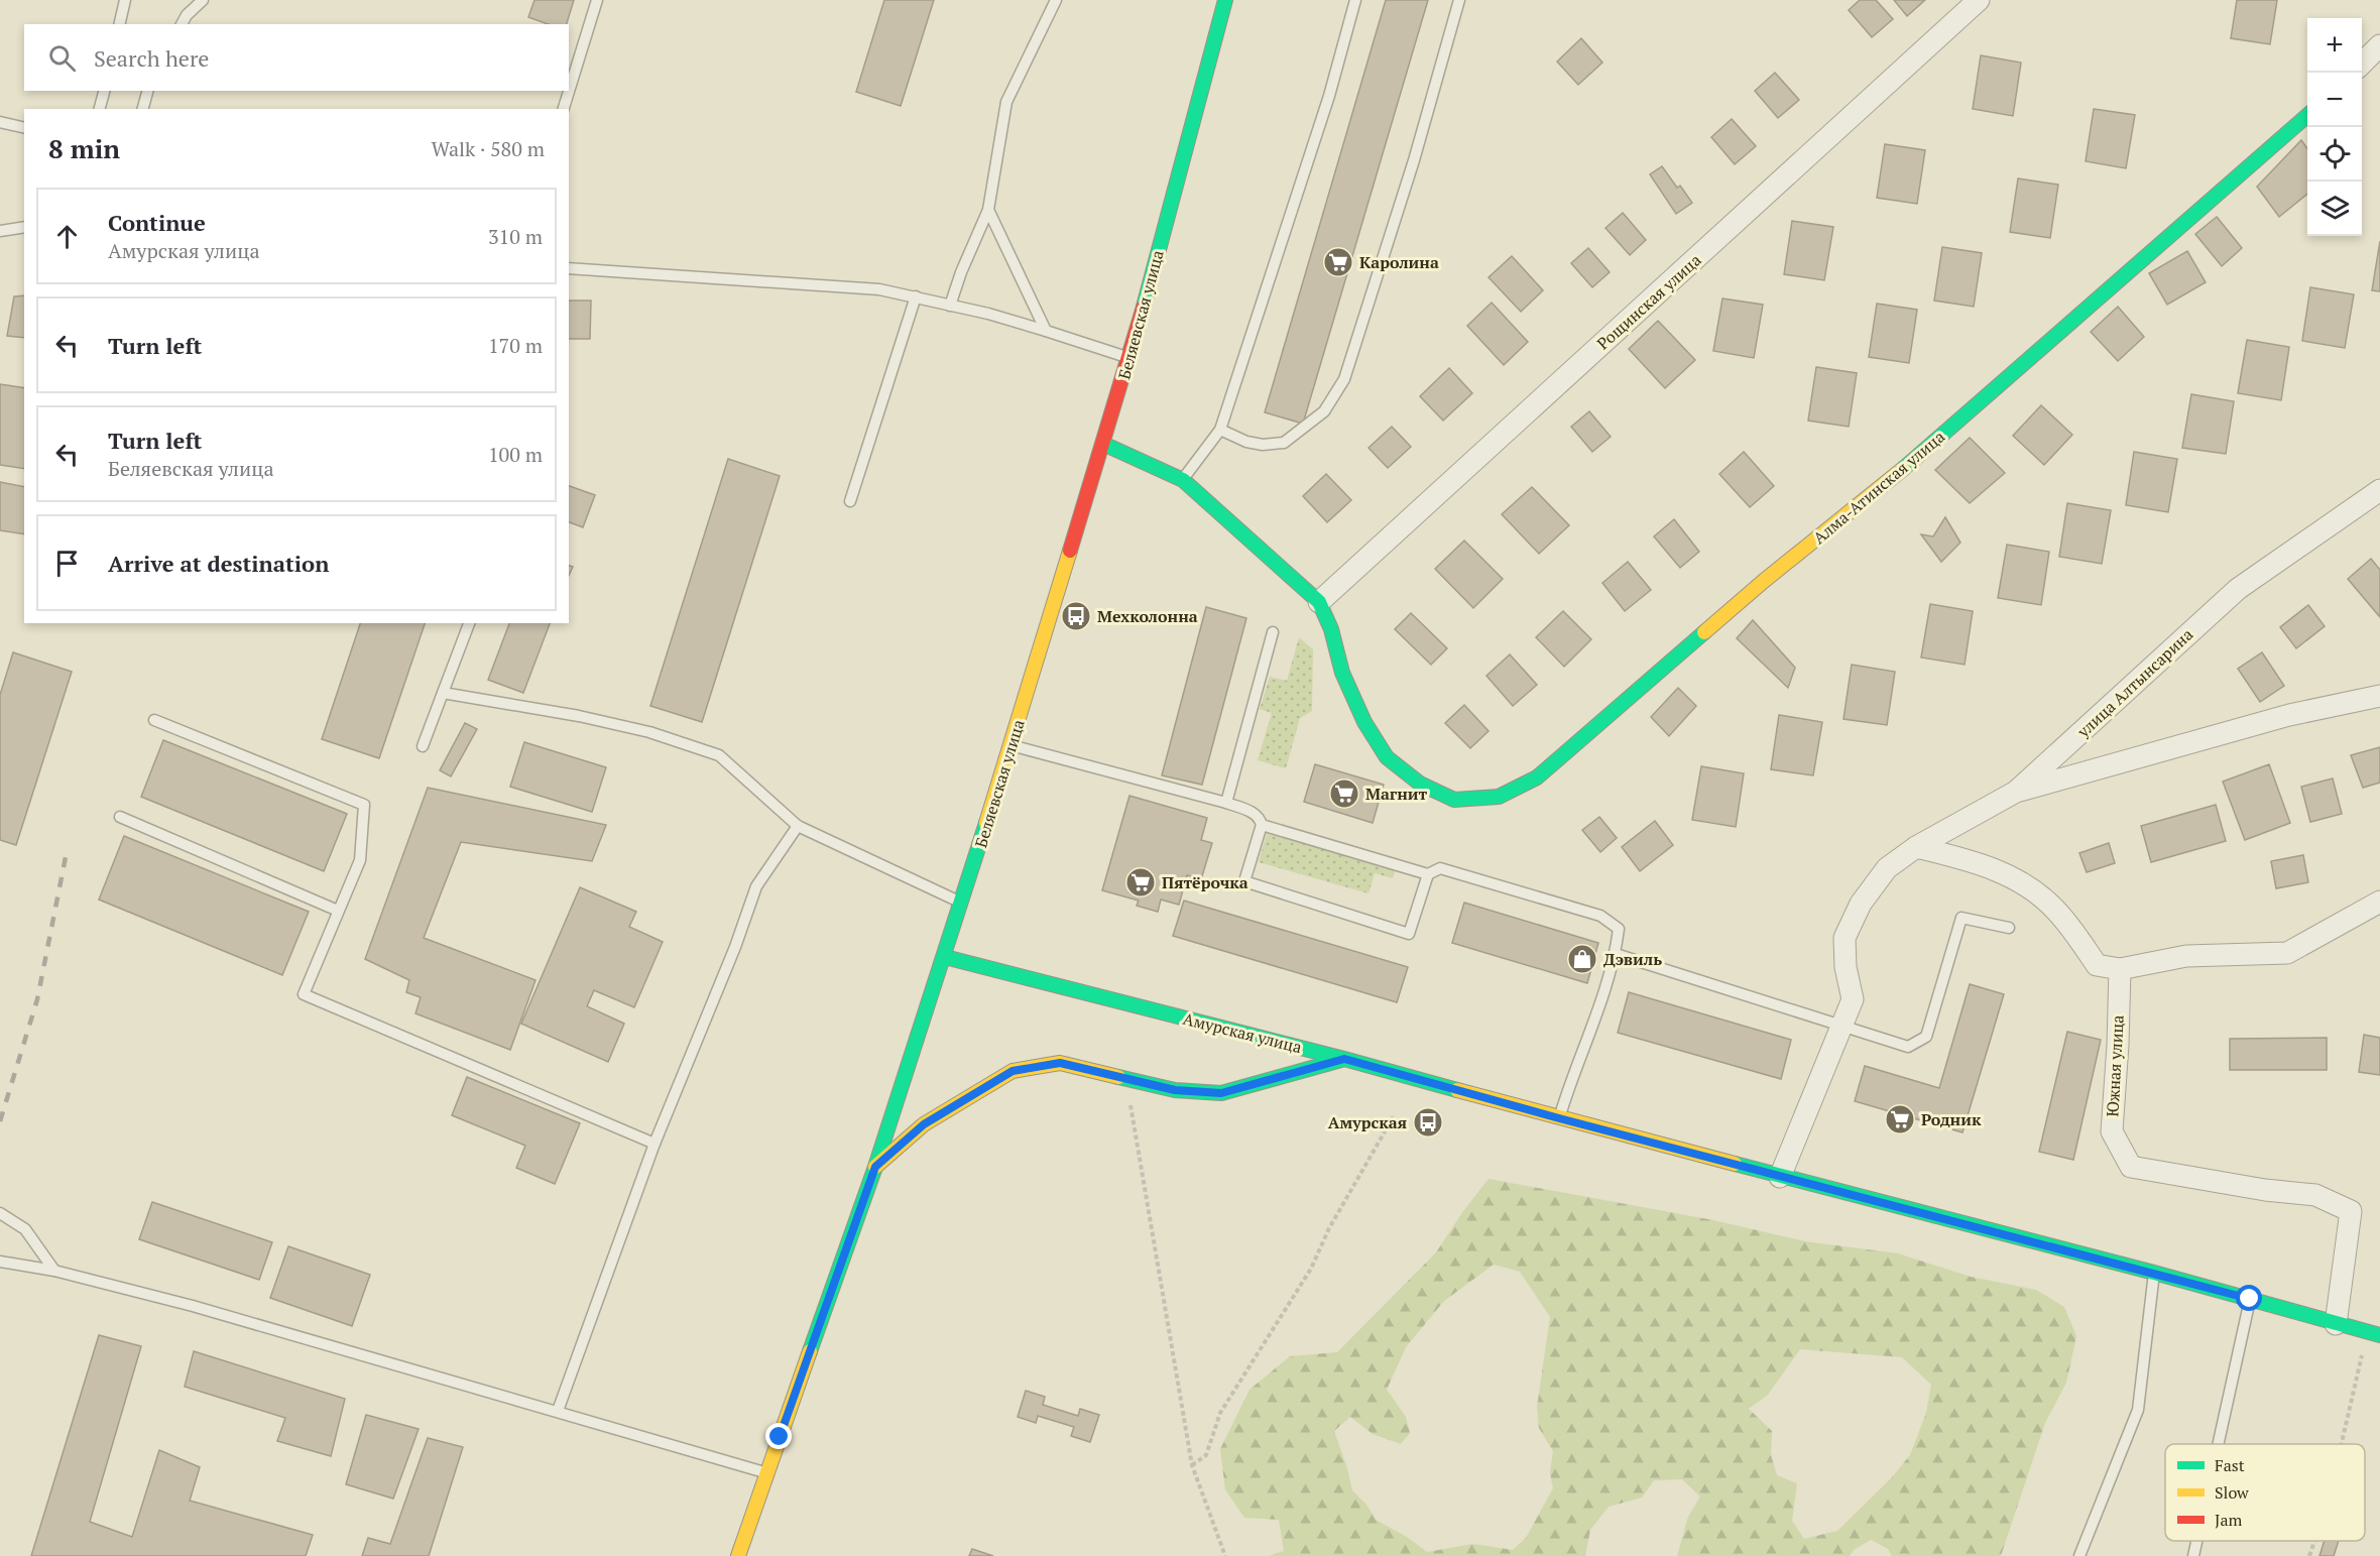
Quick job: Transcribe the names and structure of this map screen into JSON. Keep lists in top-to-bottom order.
{
  "streets": {
    "street": [
      "Рощинская улица",
      "Беляевская улица",
      "Алма-Атинская улица",
      "улица Алтынсарина",
      "Амурская улица",
      "Южная улица"
    ]
  },
  "crossings": [
    ["Рощинская улица", "Алма-Атинская улица"],
    ["Беляевская улица", "Амурская улица"],
    ["улица Алтынсарина", "Амурская улица"],
    ["Амурская улица", "Южная улица"]
  ],
  "places": {
    "supermarket": [
      "Каролина",
      "Магнит",
      "Пятёрочка",
      "Родник"
    ],
    "bus stop": ["Мехколонна", "Амурская"],
    "shop": ["Дэвиль"]
  },
  "legend": ["Fast", "Slow", "Jam"],
  "page": {
    "map_buttons": ["+", "−"],
    "search": "Search here",
    "heading": ["8 min", "Walk · 580 m"],
    "list": [
      ["Continue", "Амурская улица", "310 m"],
      ["Turn left", "170 m"],
      ["Turn left", "Беляевская улица", "100 m"],
      "Arrive at destination"
    ]
  }
}
